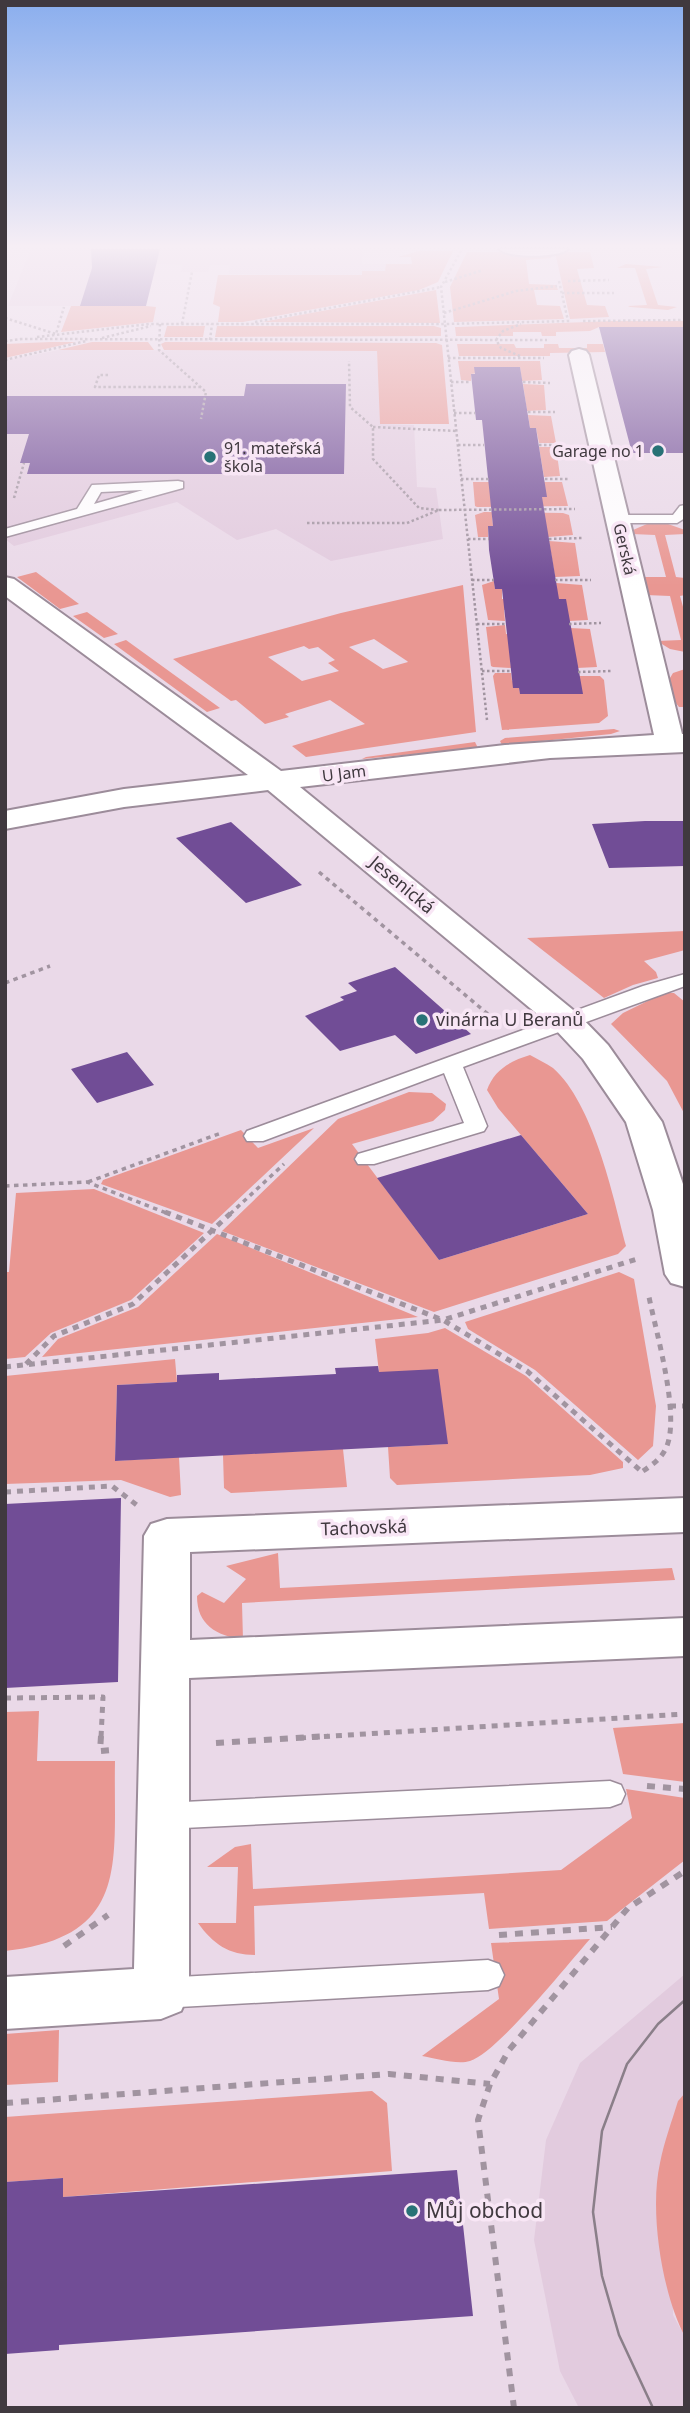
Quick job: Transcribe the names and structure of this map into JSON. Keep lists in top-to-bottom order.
{
  "streets": {
    "street": [
      "Gerská",
      "U Jam",
      "Jesenická",
      "Tachovská"
    ]
  },
  "crossings": [
    ["Gerská", "U Jam"],
    ["U Jam", "Jesenická"]
  ],
  "places": [
    "Garage no 1",
    "91. mateřská škola",
    "vinárna U Beranů",
    "Můj obchod"
  ]
}
